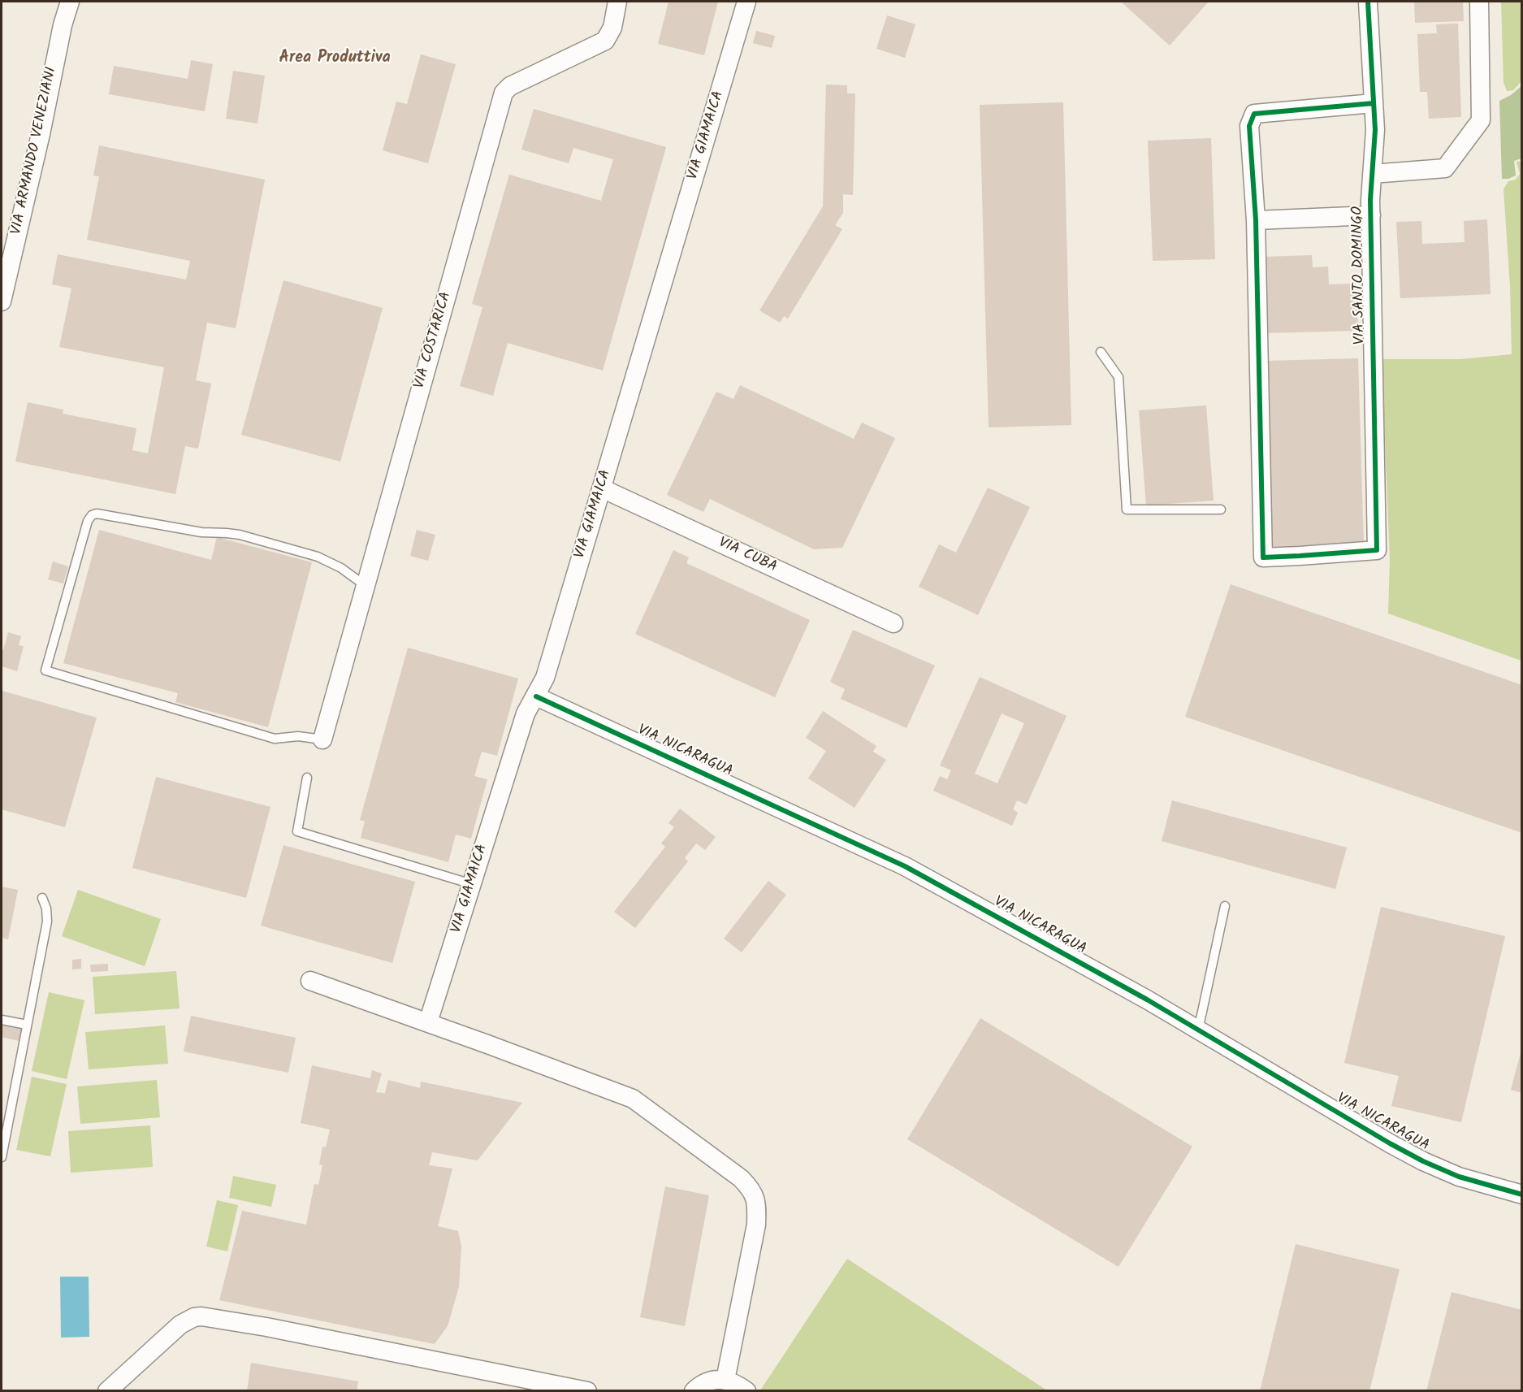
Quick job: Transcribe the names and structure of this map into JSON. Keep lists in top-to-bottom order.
{
  "streets": {
    "street": [
      "VIA GIAMAICA",
      "VIA ARMANDO VENEZIANI",
      "VIA SANTO DOMINGO",
      "VIA COSTARICA",
      "VIA CUBA",
      "VIA NICARAGUA"
    ]
  },
  "crossings": [
    ["VIA GIAMAICA", "VIA CUBA"],
    ["VIA GIAMAICA", "VIA NICARAGUA"]
  ],
  "districts": ["Area Produttiva"]
}
